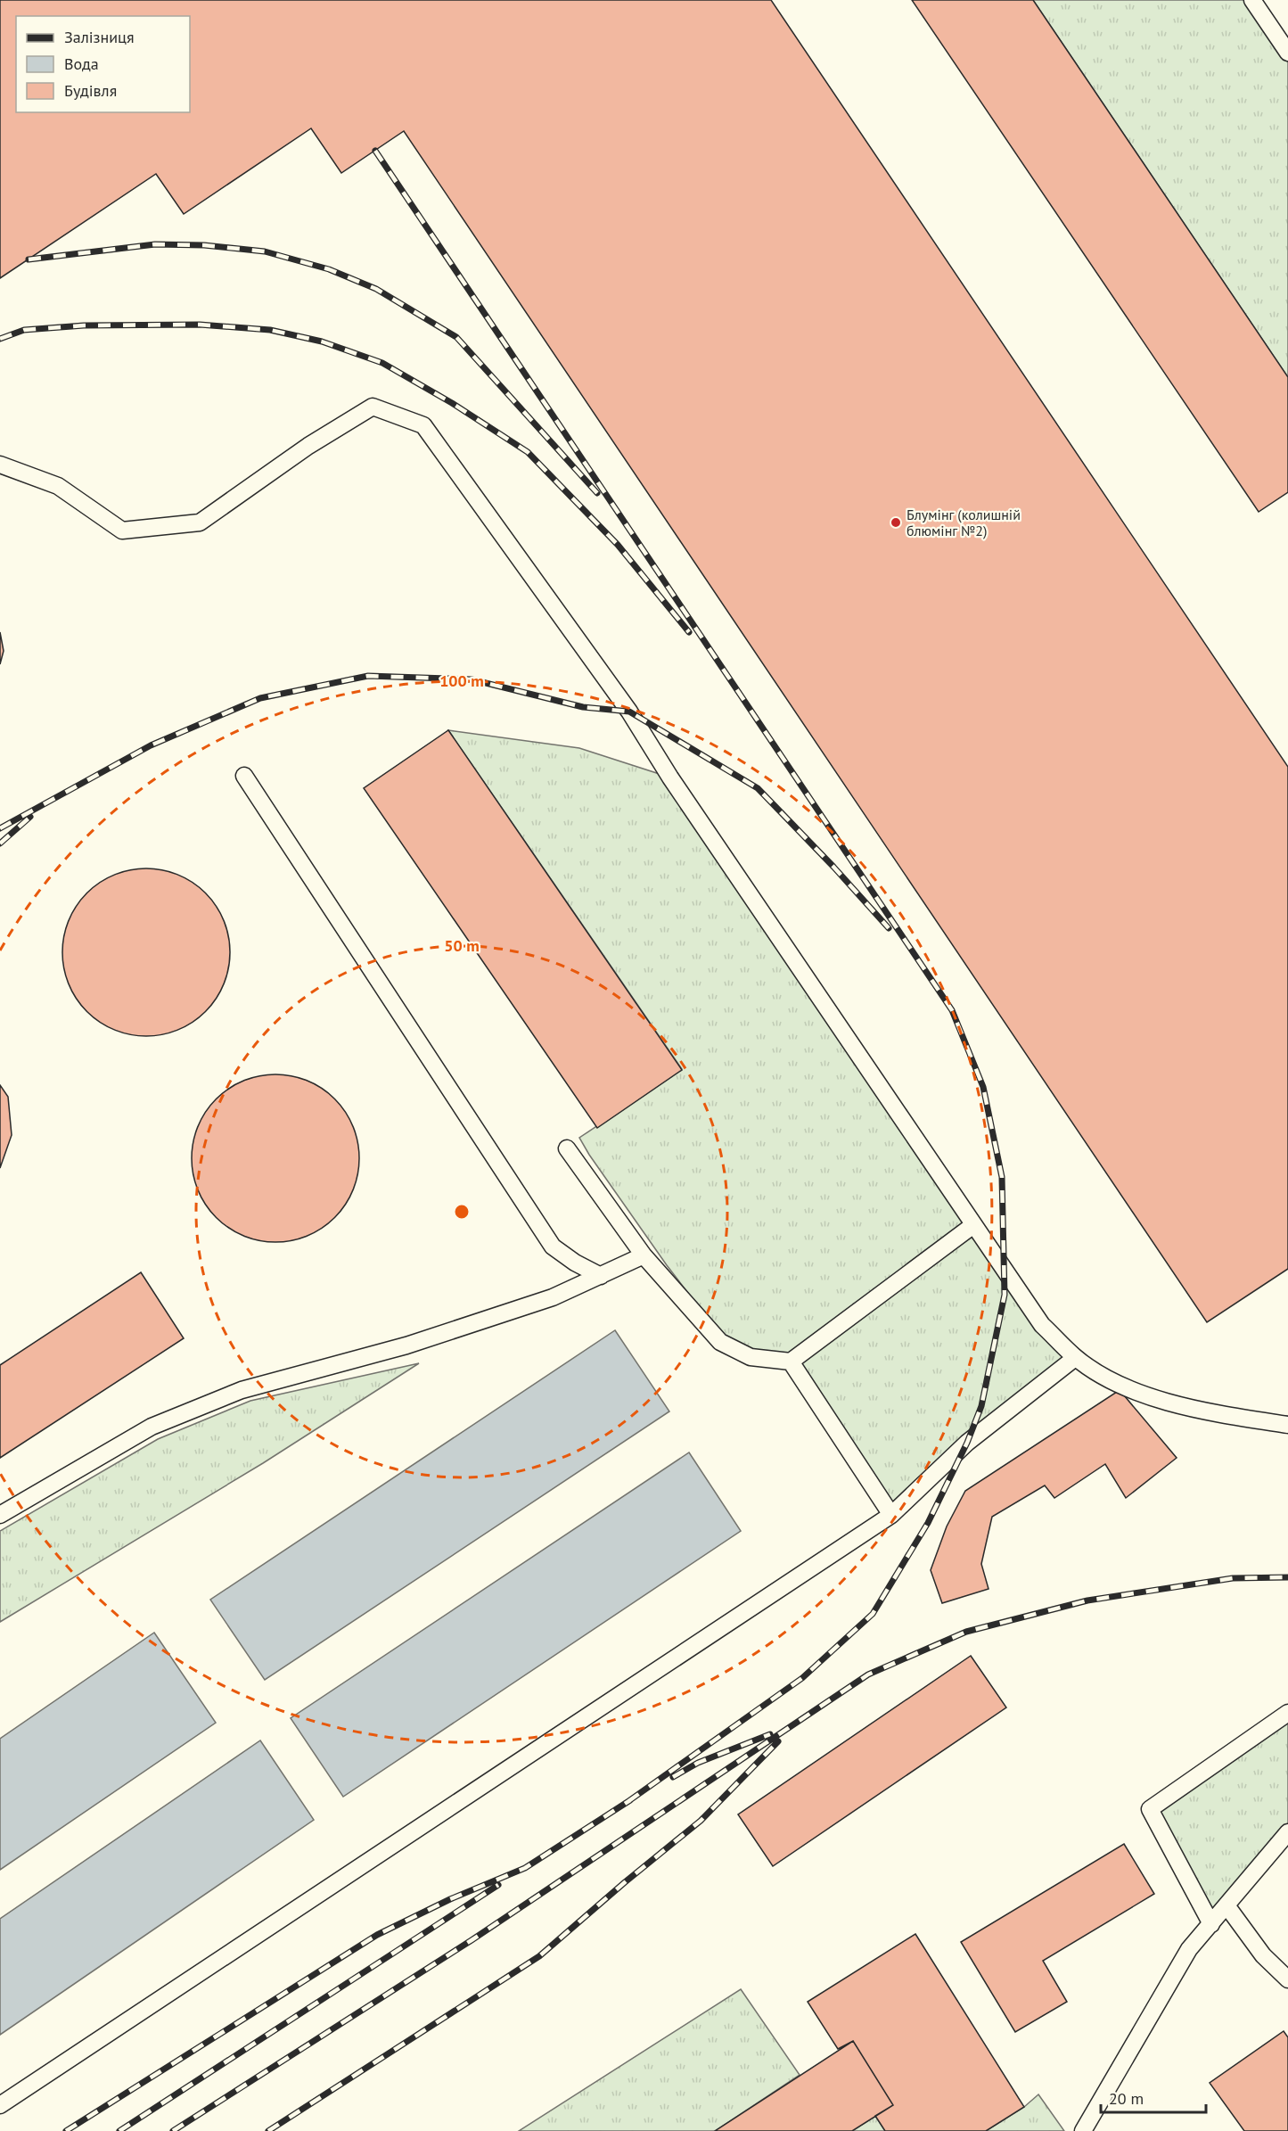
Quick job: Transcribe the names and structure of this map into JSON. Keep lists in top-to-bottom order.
{
  "places": ["Блумінг (колишній блюмінг №2)"],
  "legend": ["Залізниця", "Вода", "Будівля"],
  "scale_bar": "20 m",
  "rings": ["100 m", "50 m"]
}
